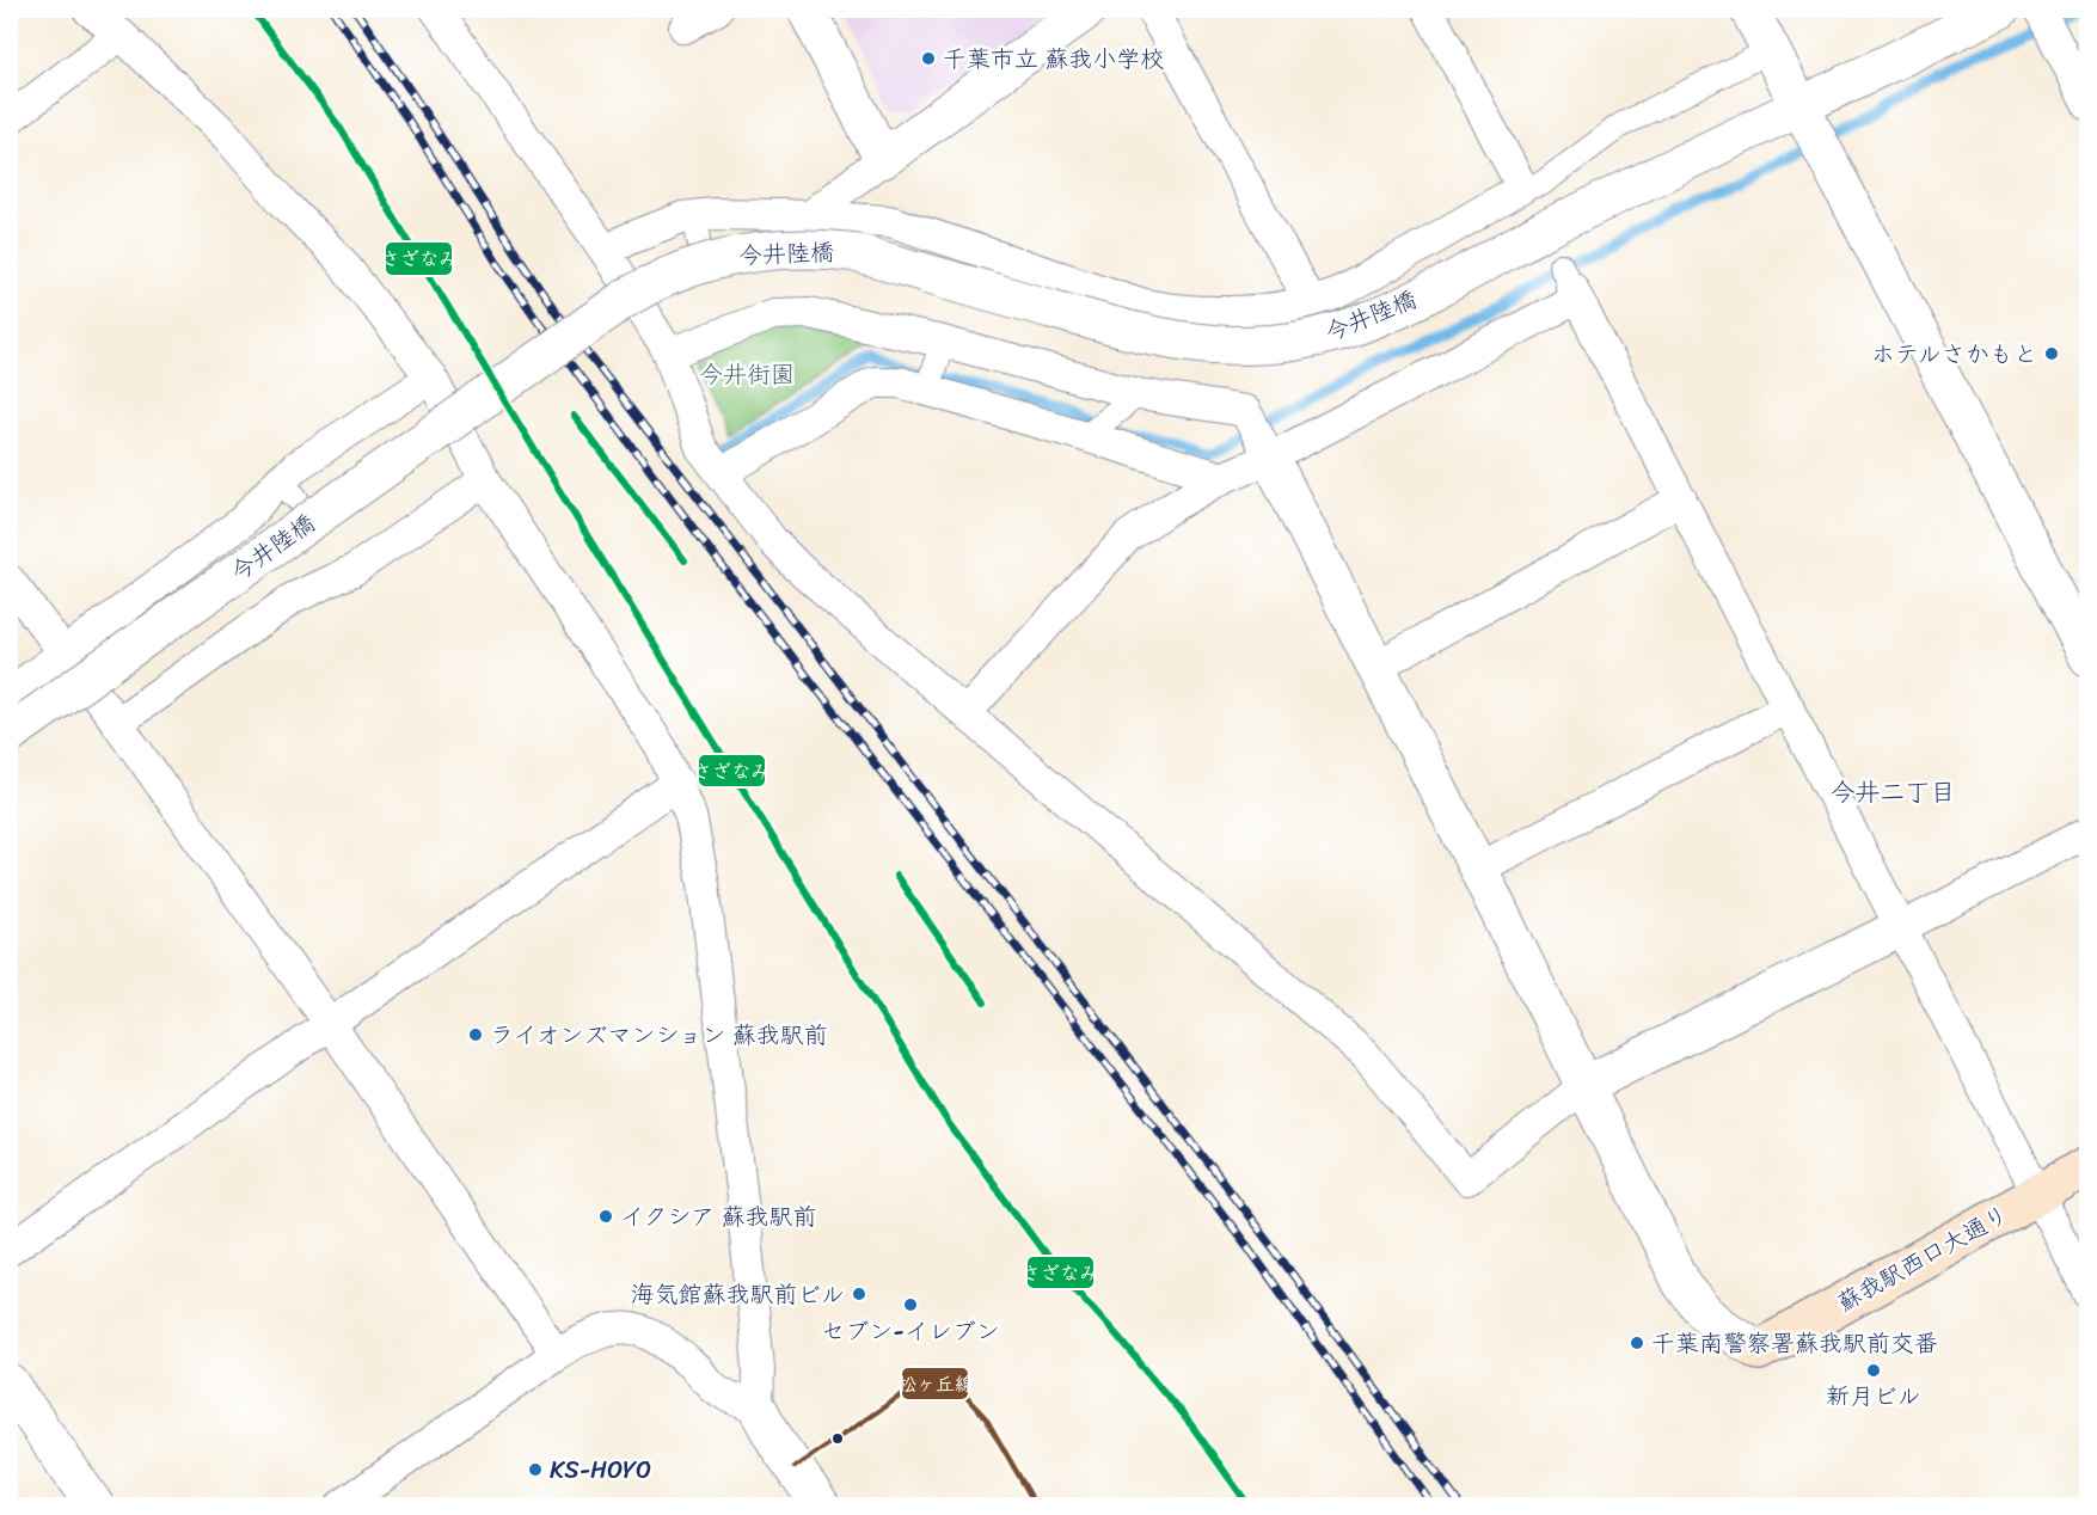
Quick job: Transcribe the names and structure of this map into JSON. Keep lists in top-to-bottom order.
{
  "streets": {
    "main road": ["蘇我駅西口大通り"],
    "street": ["今井陸橋"]
  },
  "districts": ["今井二丁目"],
  "parks": ["今井街園"],
  "places": [
    "千葉市立 蘇我小学校",
    "ホテルさかもと",
    "ライオンズマンション 蘇我駅前",
    "イクシア 蘇我駅前",
    "海気館蘇我駅前ビル",
    "セブン-イレブン",
    "千葉南警察署蘇我駅前交番",
    "新月ビル",
    "KS-HOYO"
  ],
  "lines": ["transit line さざなみ", "transit line 松ヶ丘線"]
}
